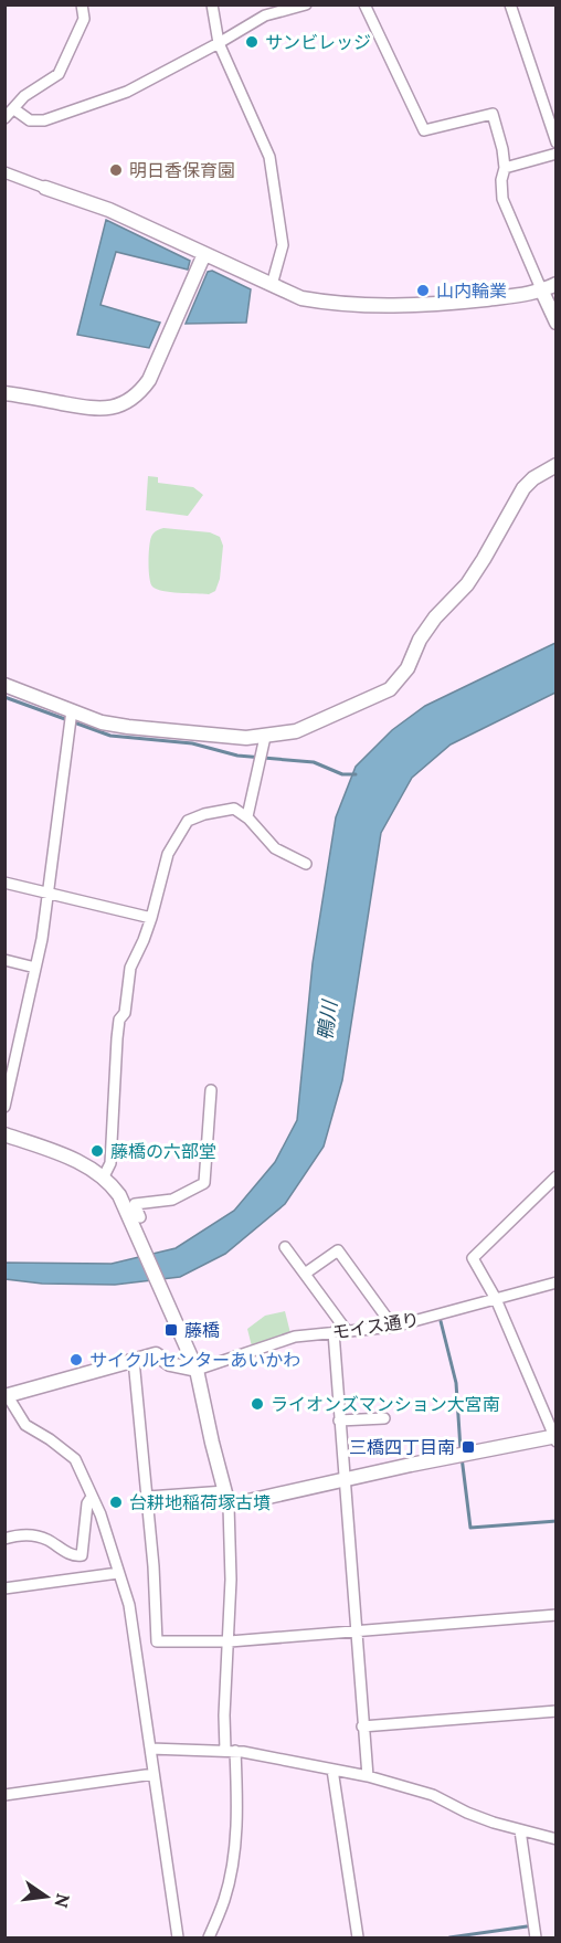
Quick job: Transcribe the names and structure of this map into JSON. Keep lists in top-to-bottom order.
{
  "streets": {
    "street": ["モイス通り"]
  },
  "water": ["鴨川"],
  "places": {
    "other": [
      "サンビレッジ",
      "明日香保育園",
      "山内輪業",
      "藤橋の六部堂",
      "サイクルセンターあいかわ",
      "ライオンズマンション大宮南",
      "台耕地稲荷塚古墳"
    ],
    "transit": ["藤橋", "三橋四丁目南"]
  },
  "north": "right"
}
